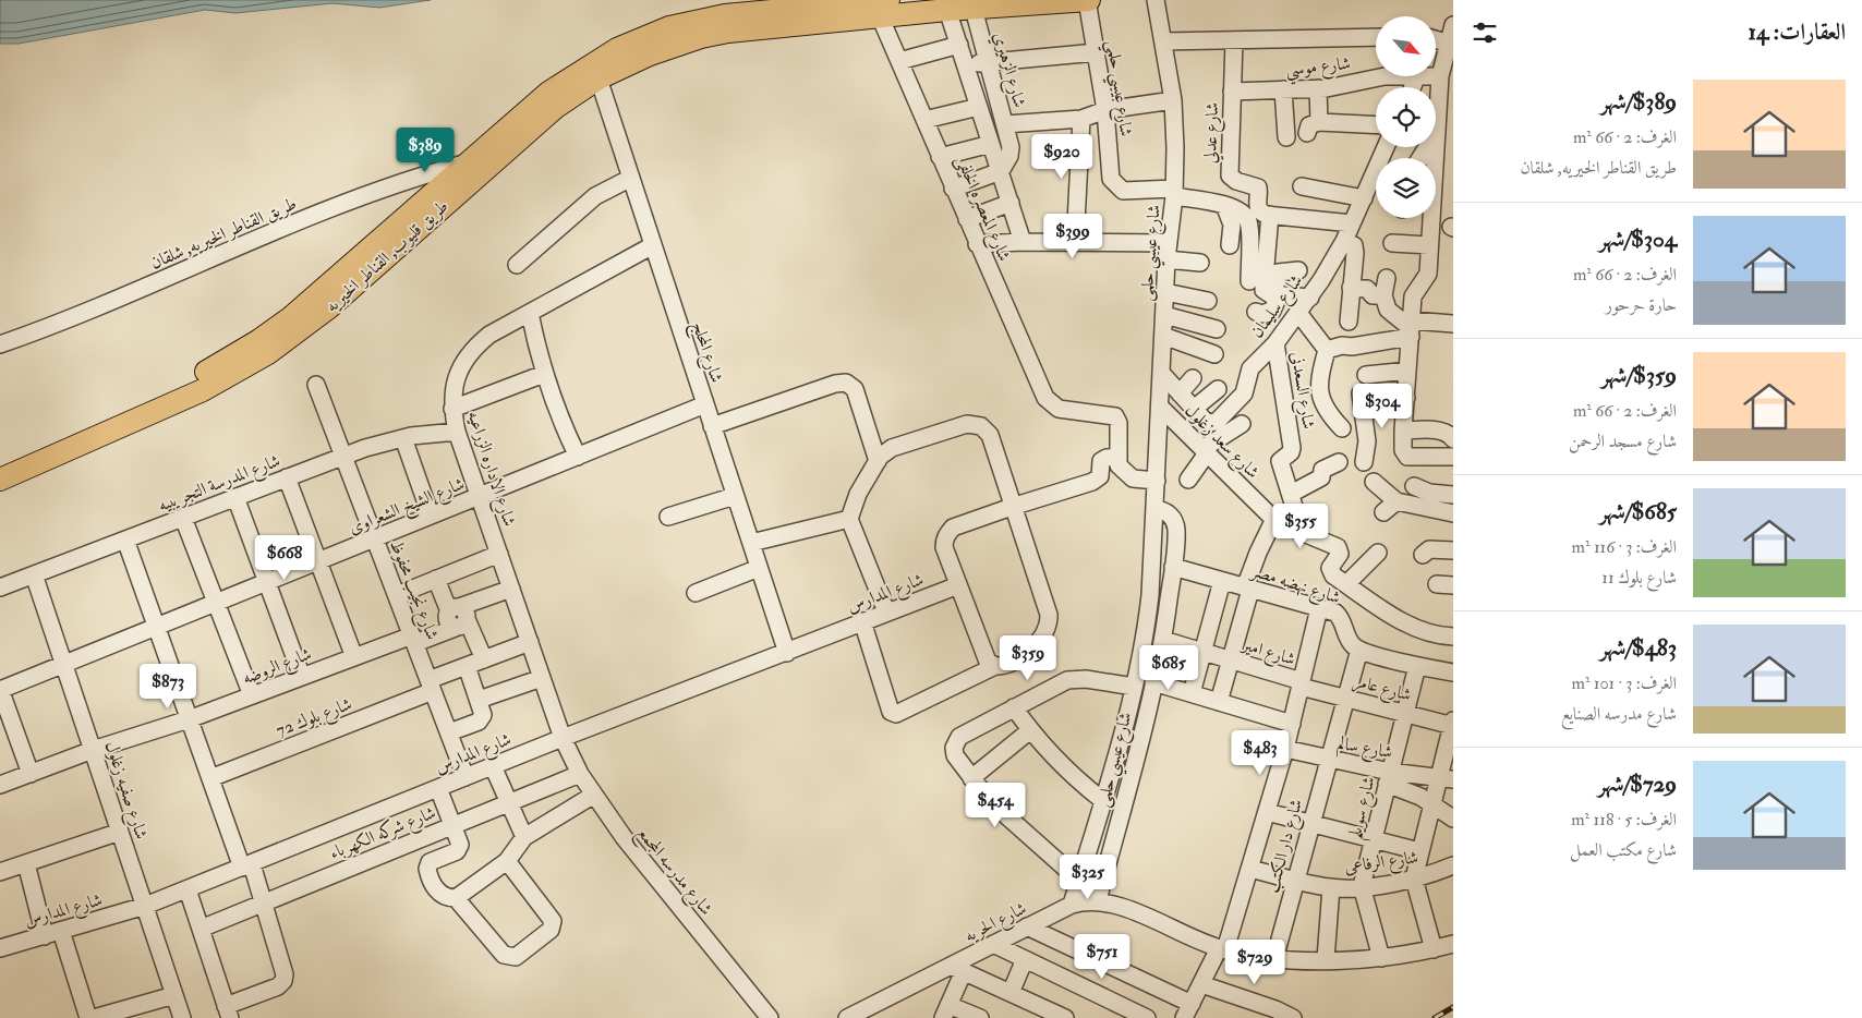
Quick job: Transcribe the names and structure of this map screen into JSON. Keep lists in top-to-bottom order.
{
  "streets": {
    "main road": ["طريق قليوب, القناطر الخيريه"],
    "street": [
      "شارع موسي",
      "شارع الزهيري",
      "شارع عيسي حلمي",
      "شارع عدلي",
      "شارع المعصره الخلفى",
      "طريق القناطر الخيريه, شلقان",
      "شارع عيسي حلمى",
      "شارع سليمان",
      "شارع المحلج",
      "شارع السعدنى",
      "شارع سعد زغلول",
      "شارع الاداره الزراعيه",
      "شارع المدرسة التجريبيه",
      "شارع الشيخ الشعراوى",
      "شارع نهضه مصر",
      "شارع نجيب محفوظ",
      "شارع المدارس",
      "شارع امير",
      "شارع الروضه",
      "شارع عامر",
      "شارع بلوك 72",
      "شارع سالم",
      "شارع صفيه زغلول",
      "شارع سويلم",
      "شارع شركه الكهرباء",
      "شارع دار الكتب",
      "شارع الرفاعى",
      "شارع مدرسه المجمع",
      "شارع الحريه"
    ]
  },
  "crossings": [
    ["شارع موسي", "شارع عدلي"],
    ["شارع الزهيري", "طريق قليوب, القناطر الخيريه"],
    ["شارع عيسي حلمي", "شارع عيسي حلمى"],
    ["شارع عيسي حلمي", "طريق قليوب, القناطر الخيريه"],
    ["شارع المعصره الخلفى", "طريق قليوب, القناطر الخيريه"],
    ["طريق القناطر الخيريه, شلقان", "طريق قليوب, القناطر الخيريه"],
    ["شارع عيسي حلمى", "شارع سليمان"],
    ["شارع عيسي حلمى", "شارع سعد زغلول"],
    ["شارع عيسي حلمى", "شارع نهضه مصر"],
    ["شارع عيسي حلمى", "شارع امير"],
    ["شارع عيسي حلمى", "شارع الحريه"],
    ["طريق قليوب, القناطر الخيريه", "شارع المحلج"],
    ["شارع سليمان", "شارع السعدنى"],
    ["شارع المحلج", "شارع الاداره الزراعيه"],
    ["شارع المحلج", "شارع الشيخ الشعراوى"],
    ["شارع المحلج", "شارع المدارس"],
    ["شارع السعدنى", "شارع سعد زغلول"],
    ["شارع الاداره الزراعيه", "شارع المدرسة التجريبيه"],
    ["شارع الاداره الزراعيه", "شارع الشيخ الشعراوى"],
    ["شارع الاداره الزراعيه", "شارع المدارس"],
    ["شارع الاداره الزراعيه", "شارع الروضه"],
    ["شارع الاداره الزراعيه", "شارع بلوك 72"],
    ["شارع الاداره الزراعيه", "شارع مدرسه المجمع"],
    ["شارع المدرسة التجريبيه", "شارع نجيب محفوظ"],
    ["شارع المدرسة التجريبيه", "شارع صفيه زغلول"],
    ["شارع الشيخ الشعراوى", "شارع نجيب محفوظ"],
    ["شارع الشيخ الشعراوى", "شارع صفيه زغلول"],
    ["شارع نهضه مصر", "شارع دار الكتب"],
    ["شارع نجيب محفوظ", "شارع المدارس"],
    ["شارع نجيب محفوظ", "شارع الروضه"],
    ["شارع نجيب محفوظ", "شارع بلوك 72"],
    ["شارع المدارس", "شارع صفيه زغلول"],
    ["شارع المدارس", "شارع مدرسه المجمع"],
    ["شارع امير", "شارع عامر"],
    ["شارع الروضه", "شارع صفيه زغلول"],
    ["شارع عامر", "شارع سويلم"],
    ["شارع عامر", "شارع دار الكتب"],
    ["شارع سالم", "شارع سويلم"],
    ["شارع سالم", "شارع دار الكتب"],
    ["شارع سويلم", "شارع الرفاعى"],
    ["شارع شركه الكهرباء", "شارع مدرسه المجمع"],
    ["شارع دار الكتب", "شارع الرفاعى"],
    ["شارع دار الكتب", "شارع الحريه"]
  ],
  "north": "bottom right",
  "page": {
    "heading": "العقارات: 14",
    "list": [
      {
        "name": "$389/شهر",
        "note": "الغرف: 2 · 66 m² · طريق القناطر الخيريه, شلقان"
      },
      {
        "name": "$304/شهر",
        "note": "الغرف: 2 · 66 m² · حارة حرحور"
      },
      {
        "name": "$359/شهر",
        "note": "الغرف: 2 · 66 m² · شارع مسجد الرحمن"
      },
      {
        "name": "$685/شهر",
        "note": "الغرف: 3 · 116 m² · شارع بلوك 11"
      },
      {
        "name": "$483/شهر",
        "note": "الغرف: 3 · 101 m² · شارع مدرسه الصنايع"
      },
      {
        "name": "$729/شهر",
        "note": "الغرف: 5 · 118 m² · شارع مكتب العمل"
      }
    ],
    "price": [
      "$389",
      "$920",
      "$399",
      "$304",
      "$355",
      "$668",
      "$359",
      "$685",
      "$873",
      "$483",
      "$454",
      "$325",
      "$751",
      "$729"
    ]
  }
}
